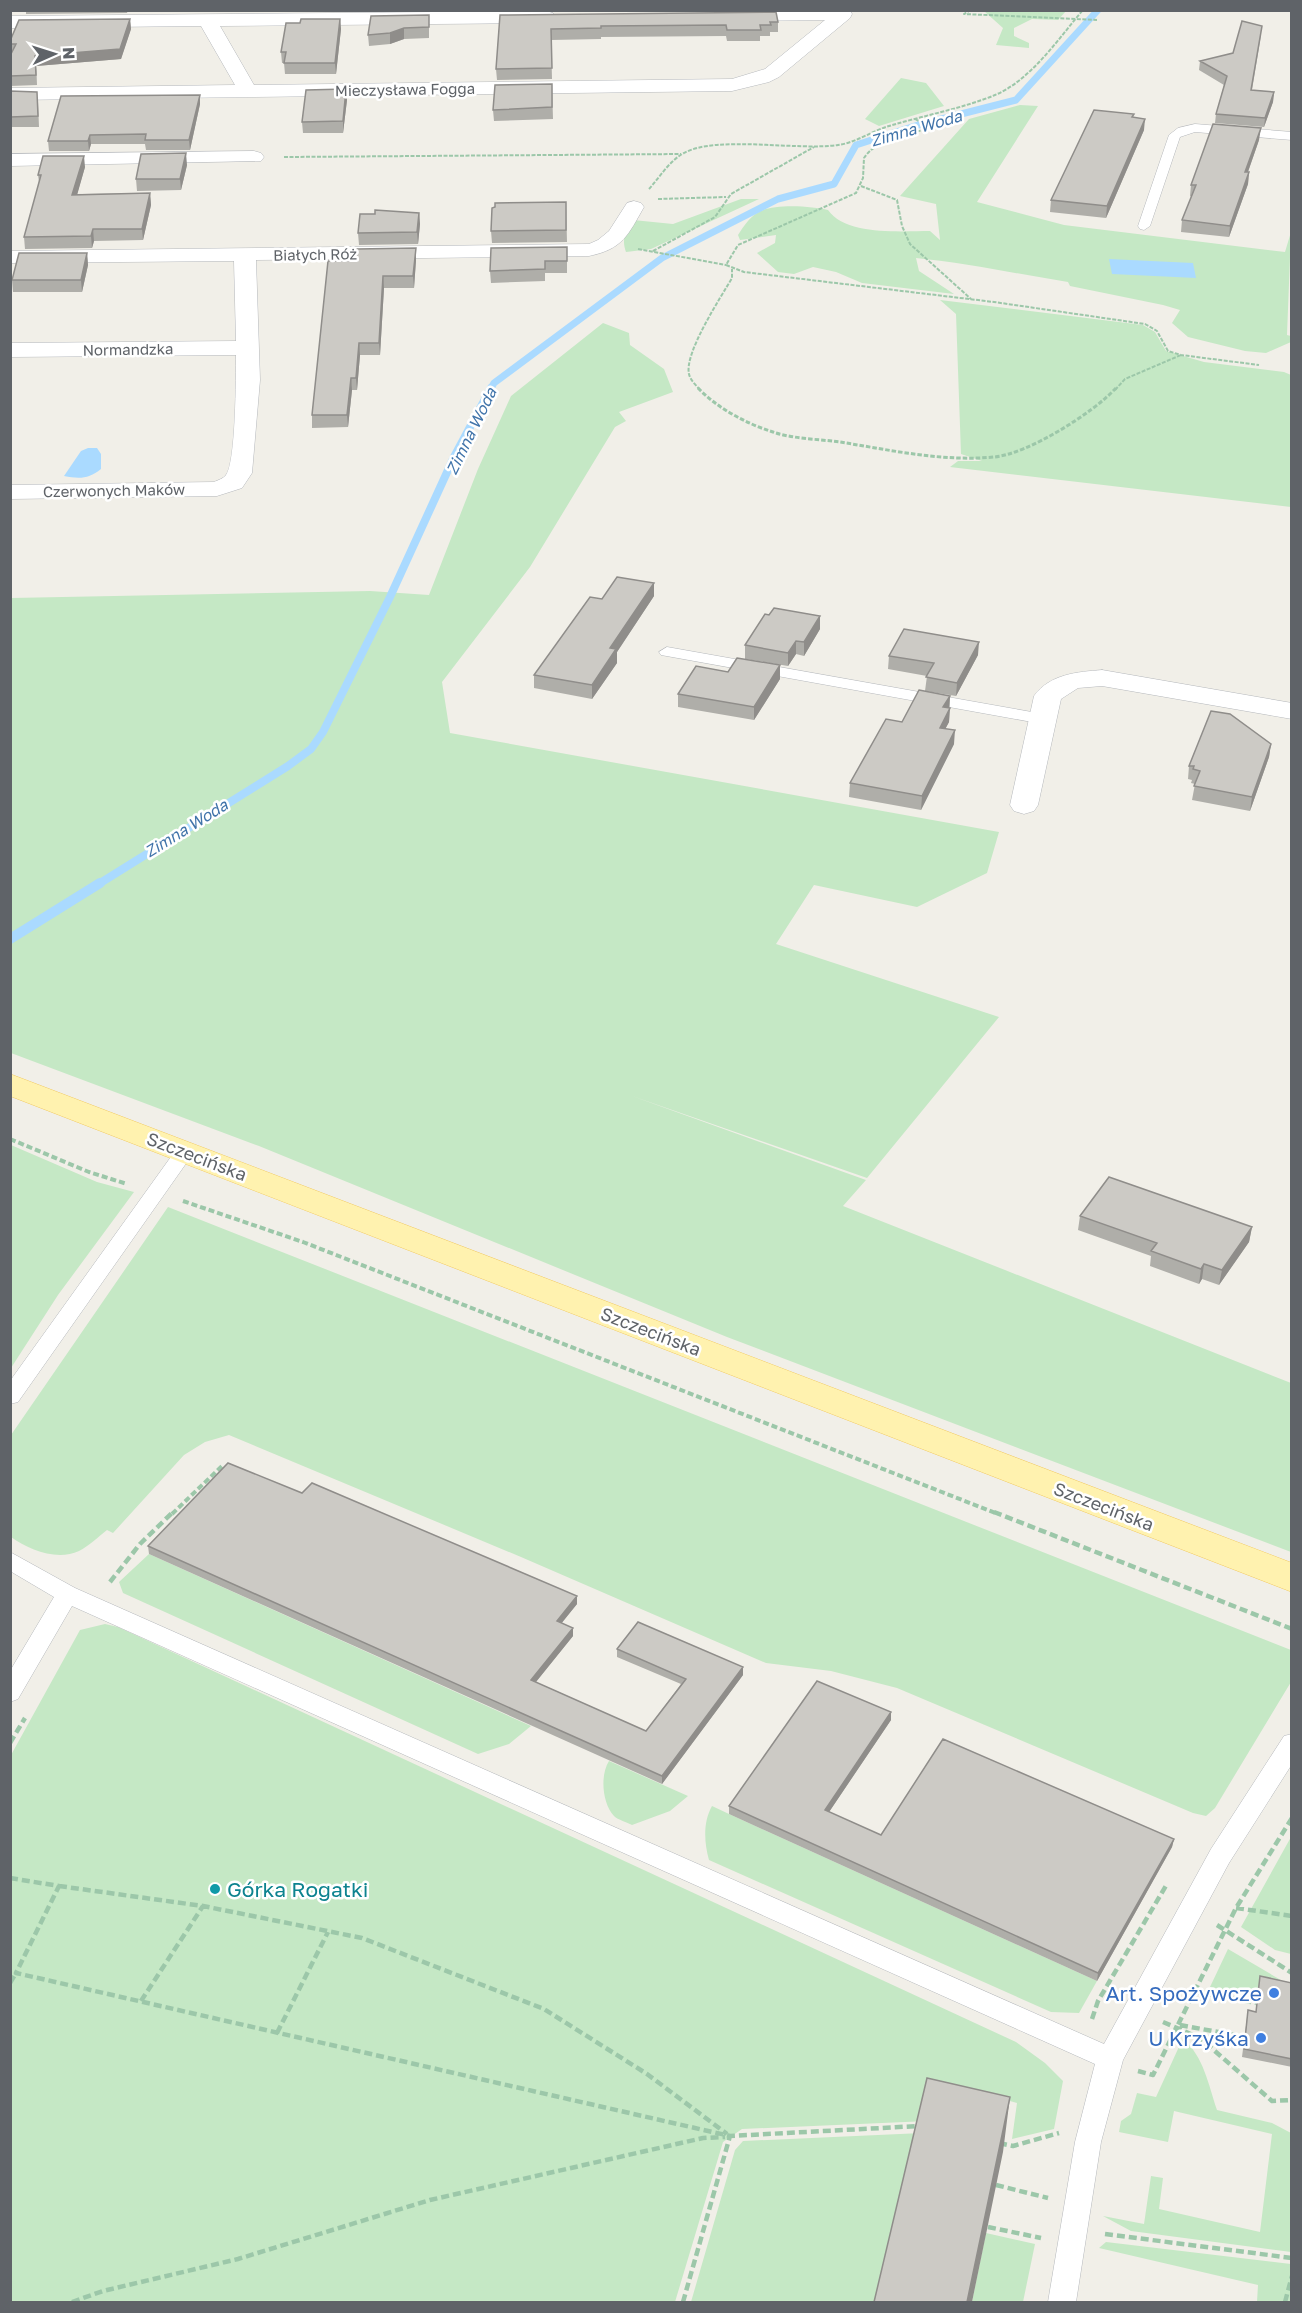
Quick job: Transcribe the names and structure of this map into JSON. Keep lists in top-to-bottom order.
{
  "streets": {
    "main road": ["Szczecińska"],
    "street": [
      "Mieczysława Fogga",
      "Białych Róż",
      "Normandzka",
      "Czerwonych Maków"
    ]
  },
  "crossings": [
    ["Normandzka", "Czerwonych Maków"]
  ],
  "water": ["Zimna Woda"],
  "places": ["Górka Rogatki", "Art. Spożywcze", "U Krzyśka"],
  "north": "right"
}
